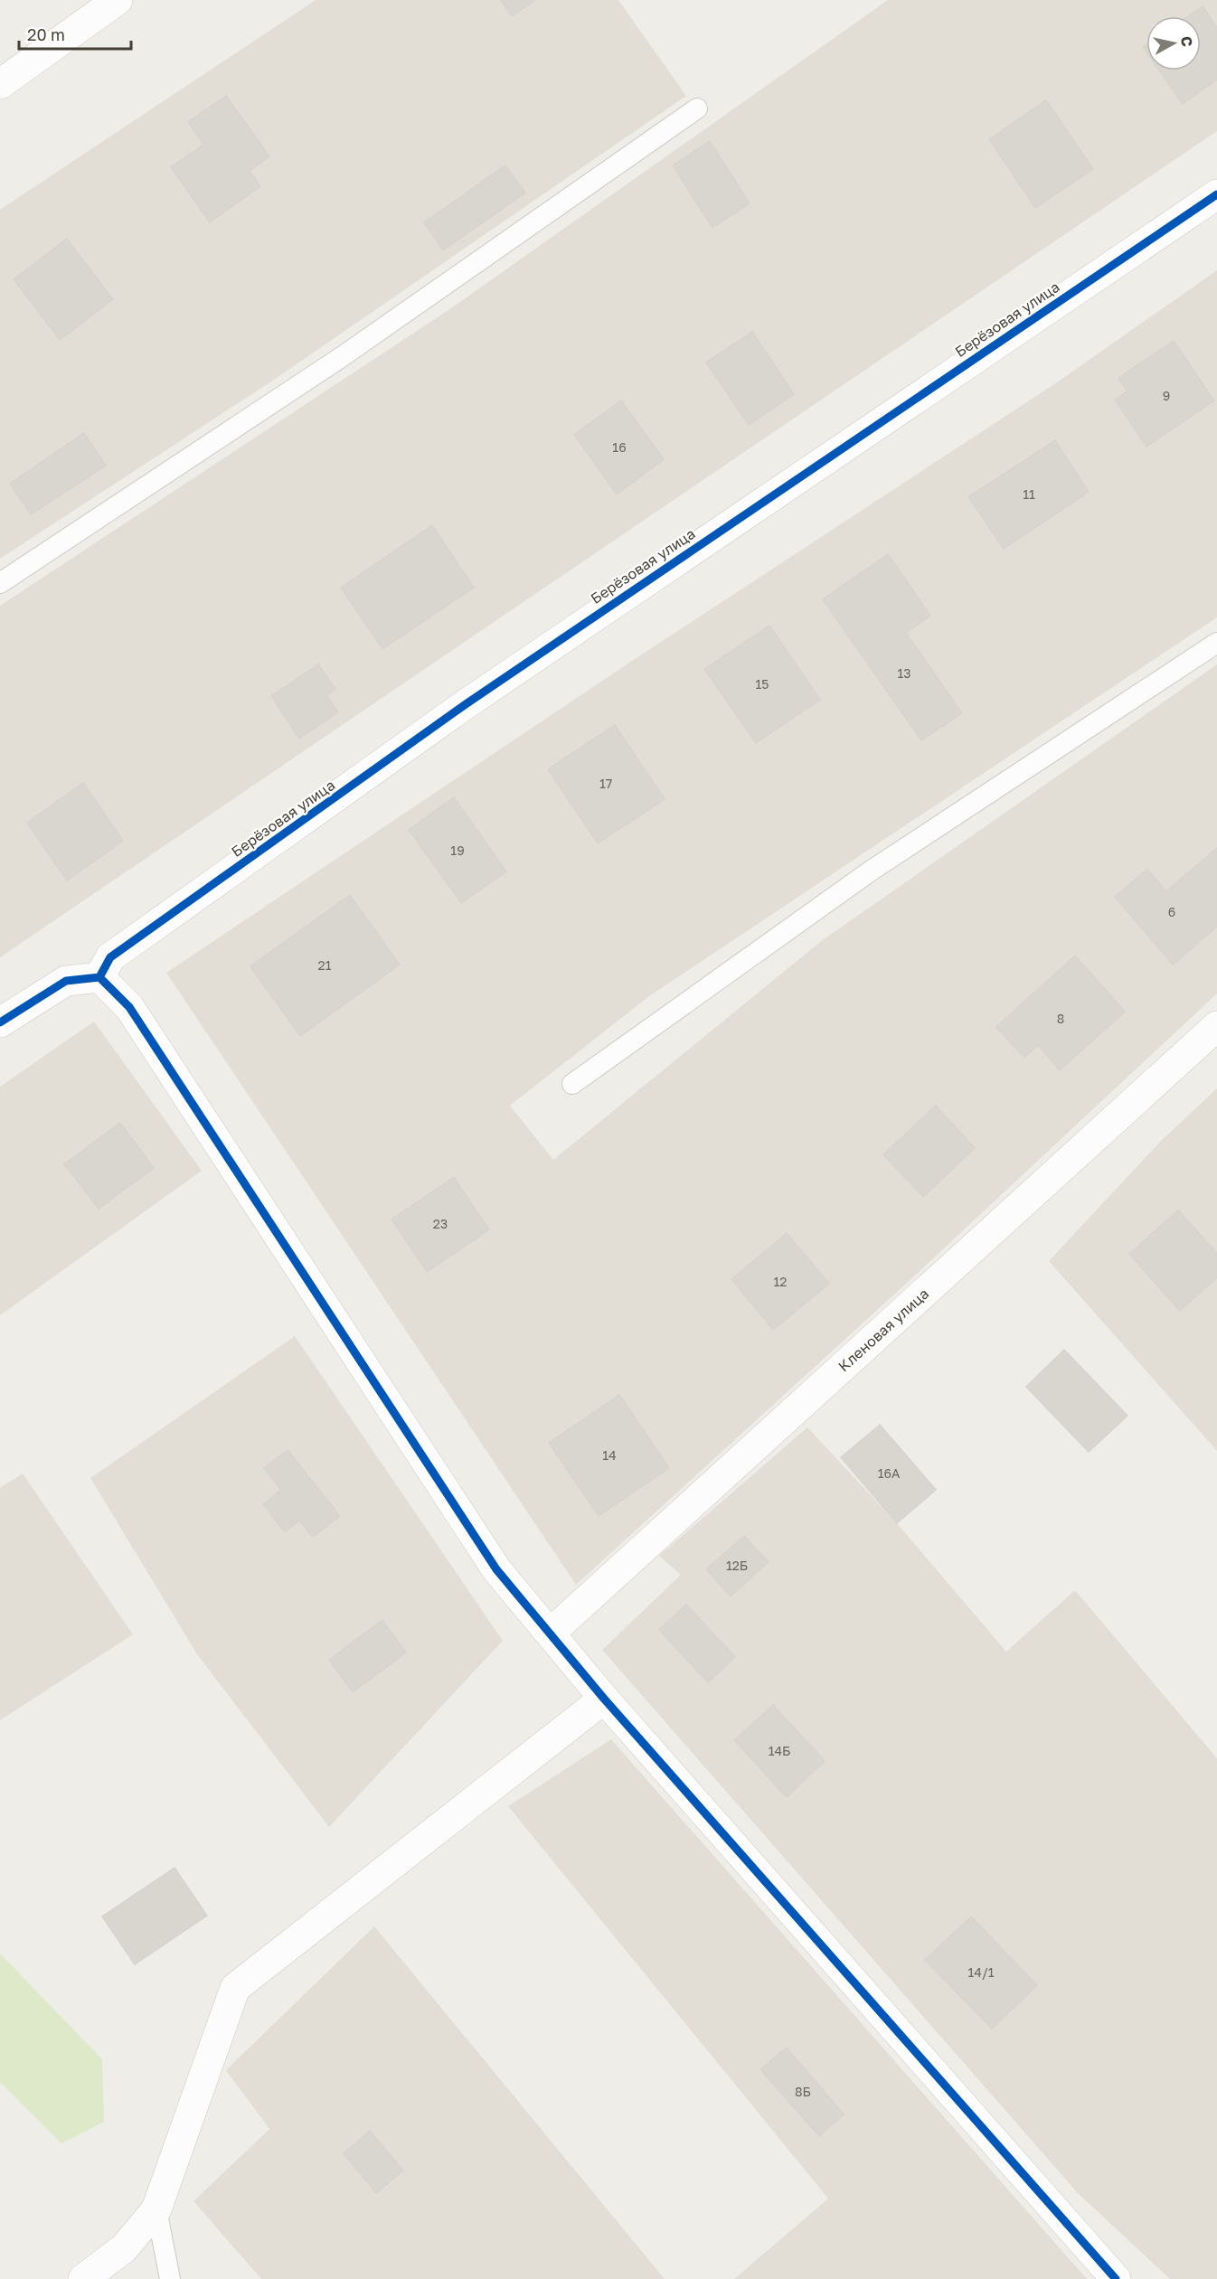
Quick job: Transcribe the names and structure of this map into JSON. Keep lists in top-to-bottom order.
{
  "streets": {
    "street": ["Берёзовая улица", "Кленовая улица"]
  },
  "house_numbers": [
    "9",
    "16",
    "11",
    "13",
    "15",
    "17",
    "19",
    "6",
    "21",
    "8",
    "23",
    "12",
    "14",
    "16А",
    "12Б",
    "14Б",
    "14/1",
    "8Б"
  ],
  "scale_bar": "20 m",
  "north": "right"
}
